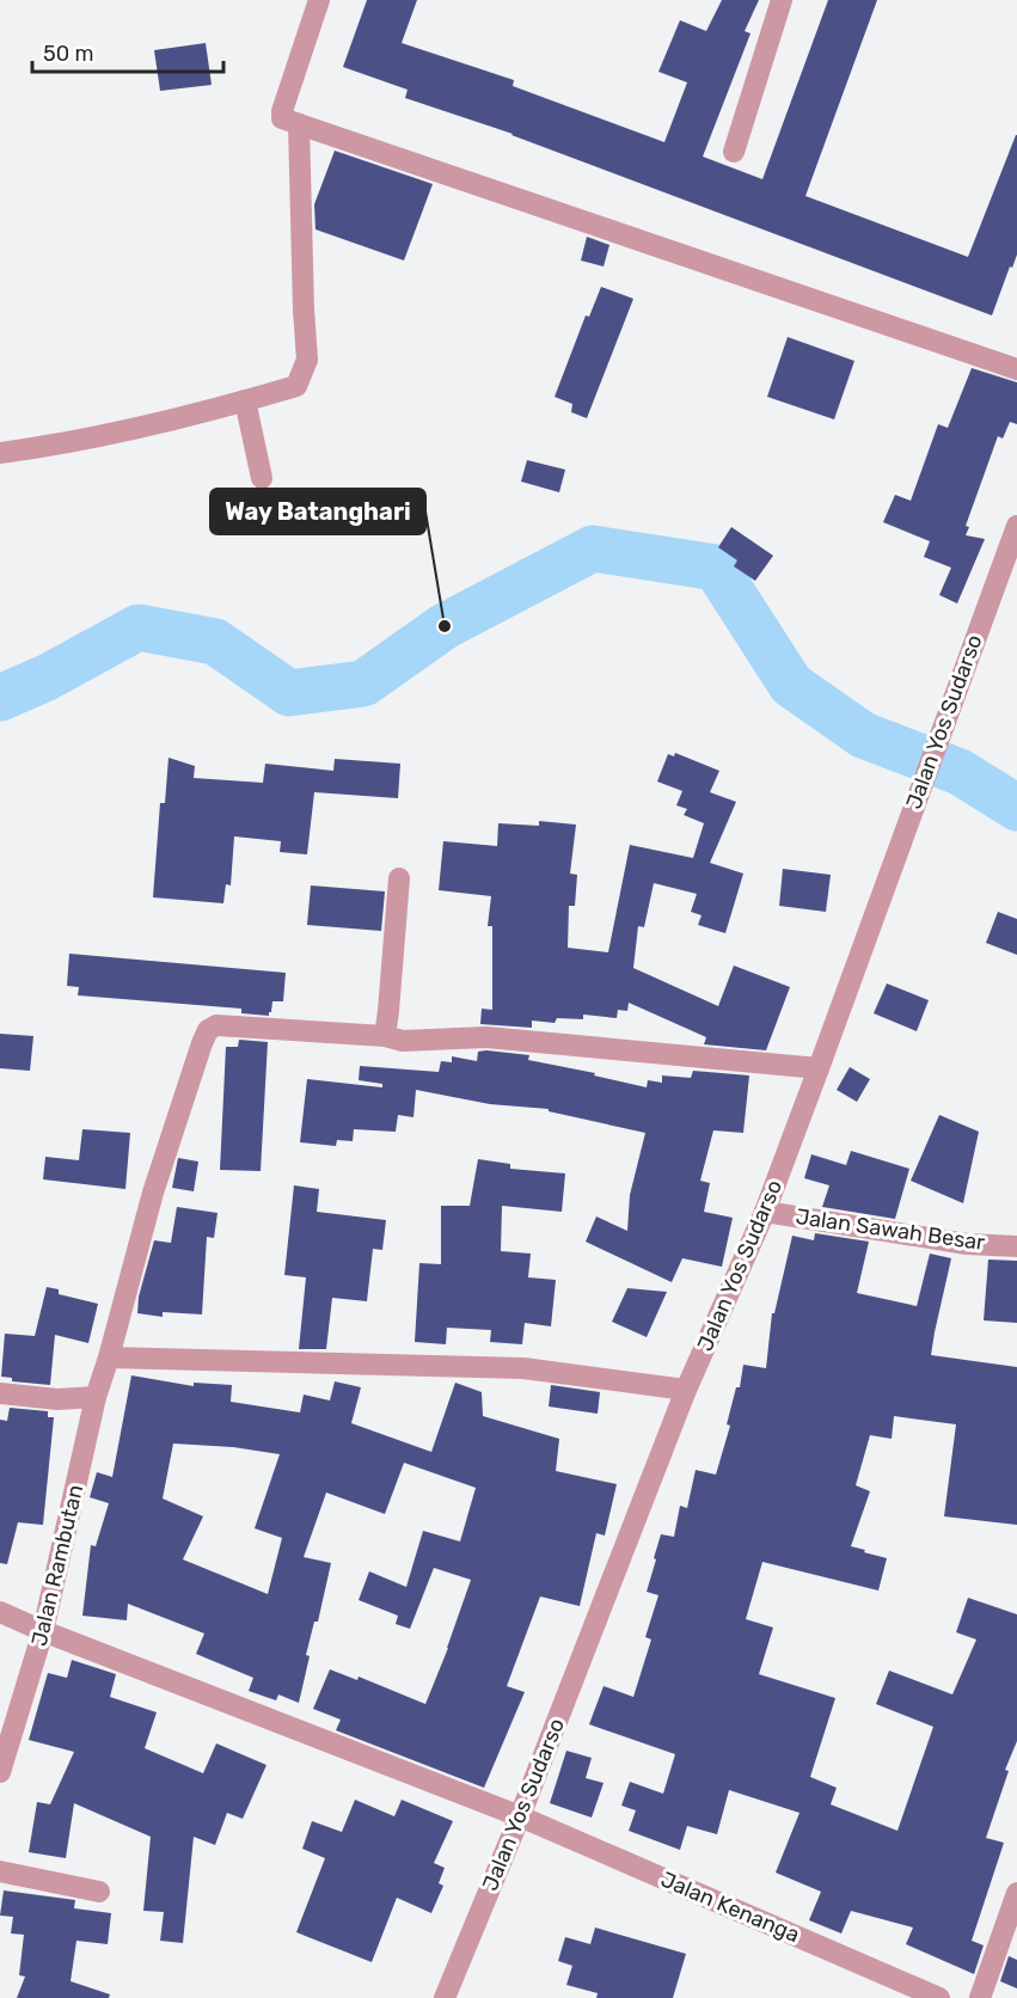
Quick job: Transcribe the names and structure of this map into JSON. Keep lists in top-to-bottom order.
{
  "streets": {
    "street": [
      "Jalan Yos Sudarso",
      "Jalan Sawah Besar",
      "Jalan Rambutan",
      "Jalan Kenanga"
    ]
  },
  "crossings": [
    ["Jalan Yos Sudarso", "Jalan Sawah Besar"],
    ["Jalan Yos Sudarso", "Jalan Kenanga"],
    ["Jalan Rambutan", "Jalan Kenanga"]
  ],
  "places": ["Way Batanghari"],
  "scale_bar": "50 m"
}
